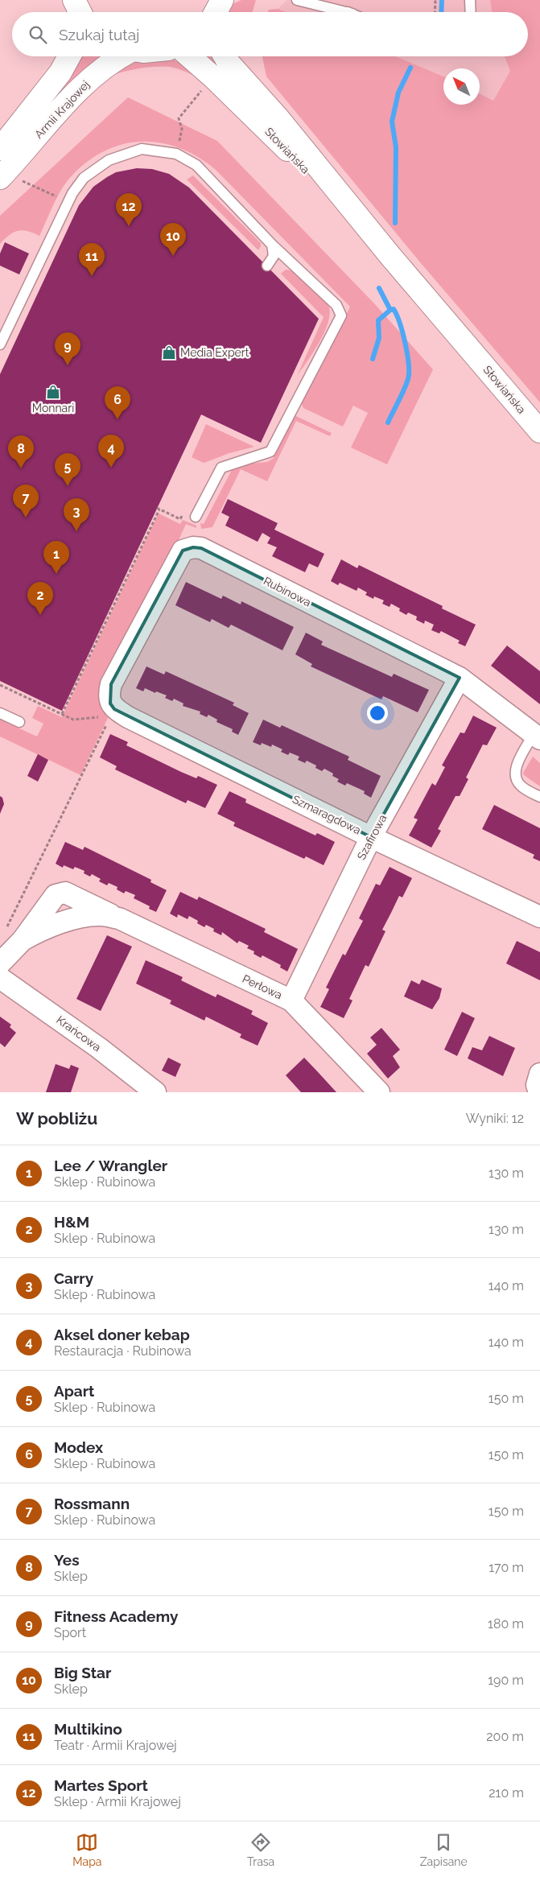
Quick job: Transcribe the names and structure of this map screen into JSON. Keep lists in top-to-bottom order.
{
  "streets": {
    "main road": ["Armii Krajowej", "Słowiańska"],
    "street": [
      "Rubinowa",
      "Szmaragdowa",
      "Szafirowa",
      "Perłowa",
      "Krańcowa"
    ]
  },
  "crossings": [
    ["Rubinowa", "Szmaragdowa"],
    ["Rubinowa", "Szafirowa"],
    ["Szmaragdowa", "Szafirowa"],
    ["Szafirowa", "Perłowa"]
  ],
  "places": {
    "shop": ["Media Expert", "Monnari"]
  },
  "north": "top left",
  "page": {
    "search": "Szukaj tutaj",
    "pins": [
      "12",
      "10",
      "11",
      "9",
      "6",
      "4",
      "8",
      "5",
      "7",
      "3",
      "1",
      "2"
    ],
    "heading": ["W pobliżu", "Wyniki: 12"],
    "list": [
      {
        "mark": "1",
        "name": "Lee / Wrangler",
        "note": "Sklep · Rubinowa",
        "value": "130 m"
      },
      {
        "mark": "2",
        "name": "H&M",
        "note": "Sklep · Rubinowa",
        "value": "130 m"
      },
      {
        "mark": "3",
        "name": "Carry",
        "note": "Sklep · Rubinowa",
        "value": "140 m"
      },
      {
        "mark": "4",
        "name": "Aksel doner kebap",
        "note": "Restauracja · Rubinowa",
        "value": "140 m"
      },
      {
        "mark": "5",
        "name": "Apart",
        "note": "Sklep · Rubinowa",
        "value": "150 m"
      },
      {
        "mark": "6",
        "name": "Modex",
        "note": "Sklep · Rubinowa",
        "value": "150 m"
      },
      {
        "mark": "7",
        "name": "Rossmann",
        "note": "Sklep · Rubinowa",
        "value": "150 m"
      },
      {
        "mark": "8",
        "name": "Yes",
        "note": "Sklep",
        "value": "170 m"
      },
      {
        "mark": "9",
        "name": "Fitness Academy",
        "note": "Sport",
        "value": "180 m"
      },
      {
        "mark": "10",
        "name": "Big Star",
        "note": "Sklep",
        "value": "190 m"
      },
      {
        "mark": "11",
        "name": "Multikino",
        "note": "Teatr · Armii Krajowej",
        "value": "200 m"
      },
      {
        "mark": "12",
        "name": "Martes Sport",
        "note": "Sklep · Armii Krajowej",
        "value": "210 m"
      }
    ],
    "nav": ["Mapa", "Trasa", "Zapisane"]
  }
}
